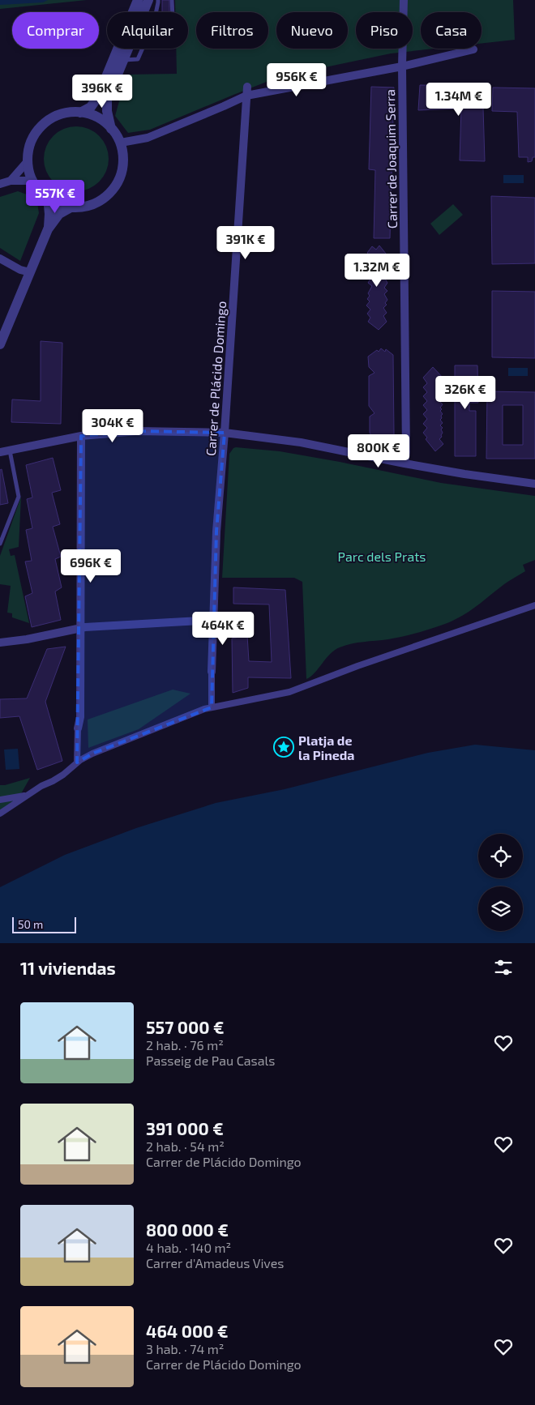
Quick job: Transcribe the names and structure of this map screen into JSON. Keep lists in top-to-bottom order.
{
  "streets": {
    "street": ["Carrer de Joaquim Serra", "Carrer de Plácido Domingo"]
  },
  "parks": ["Parc dels Prats"],
  "places": {
    "place": ["Platja de la Pineda"]
  },
  "scale_bar": "50 m",
  "page": {
    "chip": [
      "Comprar",
      "Alquilar",
      "Filtros",
      "Nuevo",
      "Piso",
      "Casa"
    ],
    "price": [
      "956K €",
      "396K €",
      "1.34M €",
      "557K €",
      "391K €",
      "1.32M €",
      "326K €",
      "304K €",
      "800K €",
      "696K €",
      "464K €"
    ],
    "scale": "50 m",
    "heading": "11 viviendas",
    "list": [
      {
        "name": "557 000 €",
        "note": "2 hab. · 76 m² · Passeig de Pau Casals"
      },
      {
        "name": "391 000 €",
        "note": "2 hab. · 54 m² · Carrer de Plácido Domingo"
      },
      {
        "name": "800 000 €",
        "note": "4 hab. · 140 m² · Carrer d'Amadeus Vives"
      },
      {
        "name": "464 000 €",
        "note": "3 hab. · 74 m² · Carrer de Plácido Domingo"
      }
    ]
  }
}
